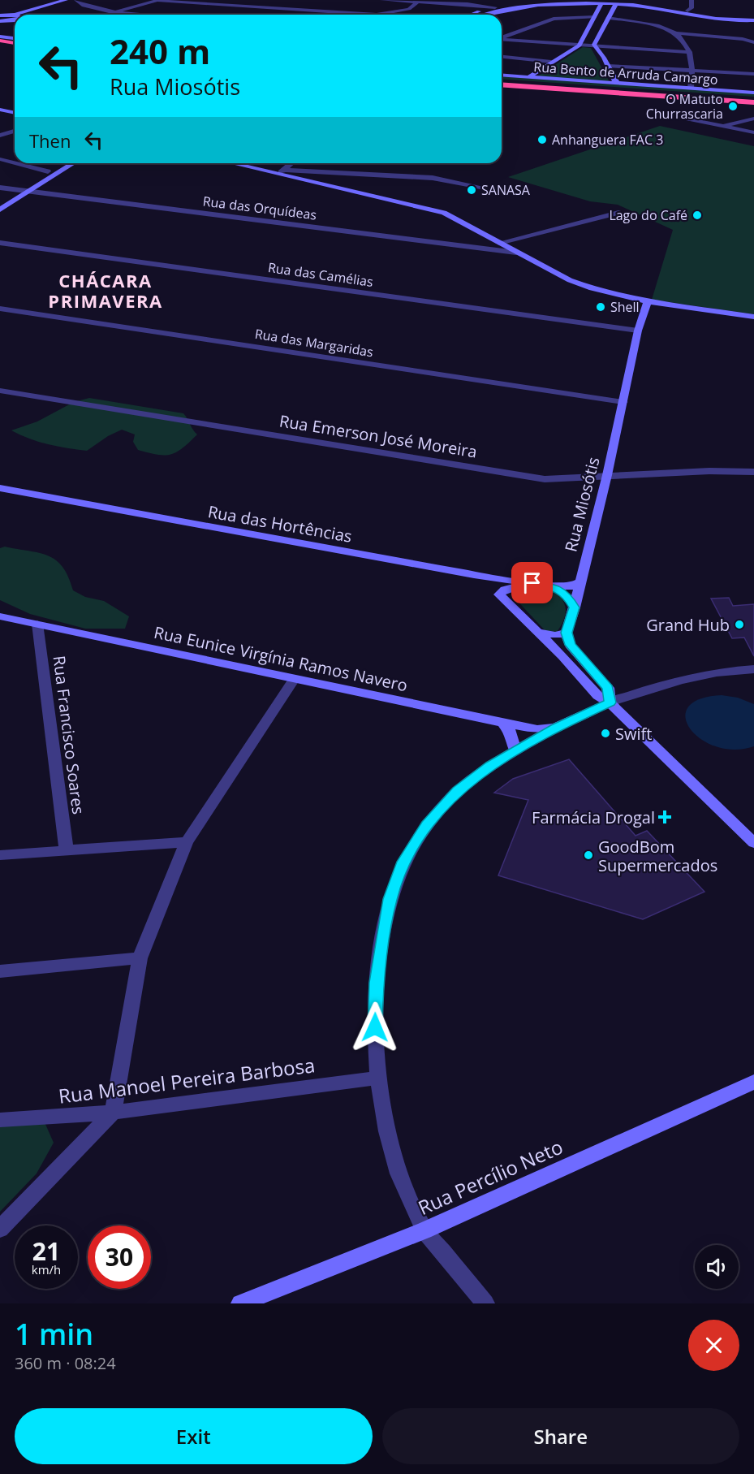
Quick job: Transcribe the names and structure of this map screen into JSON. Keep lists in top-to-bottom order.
{
  "streets": {
    "street": [
      "Rua Bento de Arruda Camargo",
      "Rua das Orquídeas",
      "Rua das Camélias",
      "Rua das Margaridas",
      "Rua Emerson José Moreira",
      "Rua Miosótis",
      "Rua das Hortências",
      "Rua Eunice Virgínia Ramos Navero",
      "Rua Francisco Soares",
      "Rua Manoel Pereira Barbosa",
      "Rua Percílio Neto"
    ]
  },
  "crossings": [
    ["Rua das Camélias", "Rua Miosótis"],
    ["Rua das Margaridas", "Rua Miosótis"],
    ["Rua Emerson José Moreira", "Rua Miosótis"],
    ["Rua Miosótis", "Rua das Hortências"],
    ["Rua Eunice Virgínia Ramos Navero", "Rua Francisco Soares"]
  ],
  "districts": ["CHÁCARA PRIMAVERA"],
  "places": {
    "other": [
      "O Matuto Churrascaria",
      "Anhanguera FAC 3",
      "SANASA",
      "Lago do Café",
      "Shell",
      "Grand Hub",
      "Swift",
      "GoodBom Supermercados"
    ],
    "health": ["Farmácia Drogal"]
  },
  "page": {
    "turn": ["240 m", "Rua Miosótis"],
    "then": "Then",
    "speed": "21 km/h",
    "limit": "30",
    "heading": ["1 min", "360 m · 08:24"],
    "buttons": ["Exit", "Share"]
  }
}
